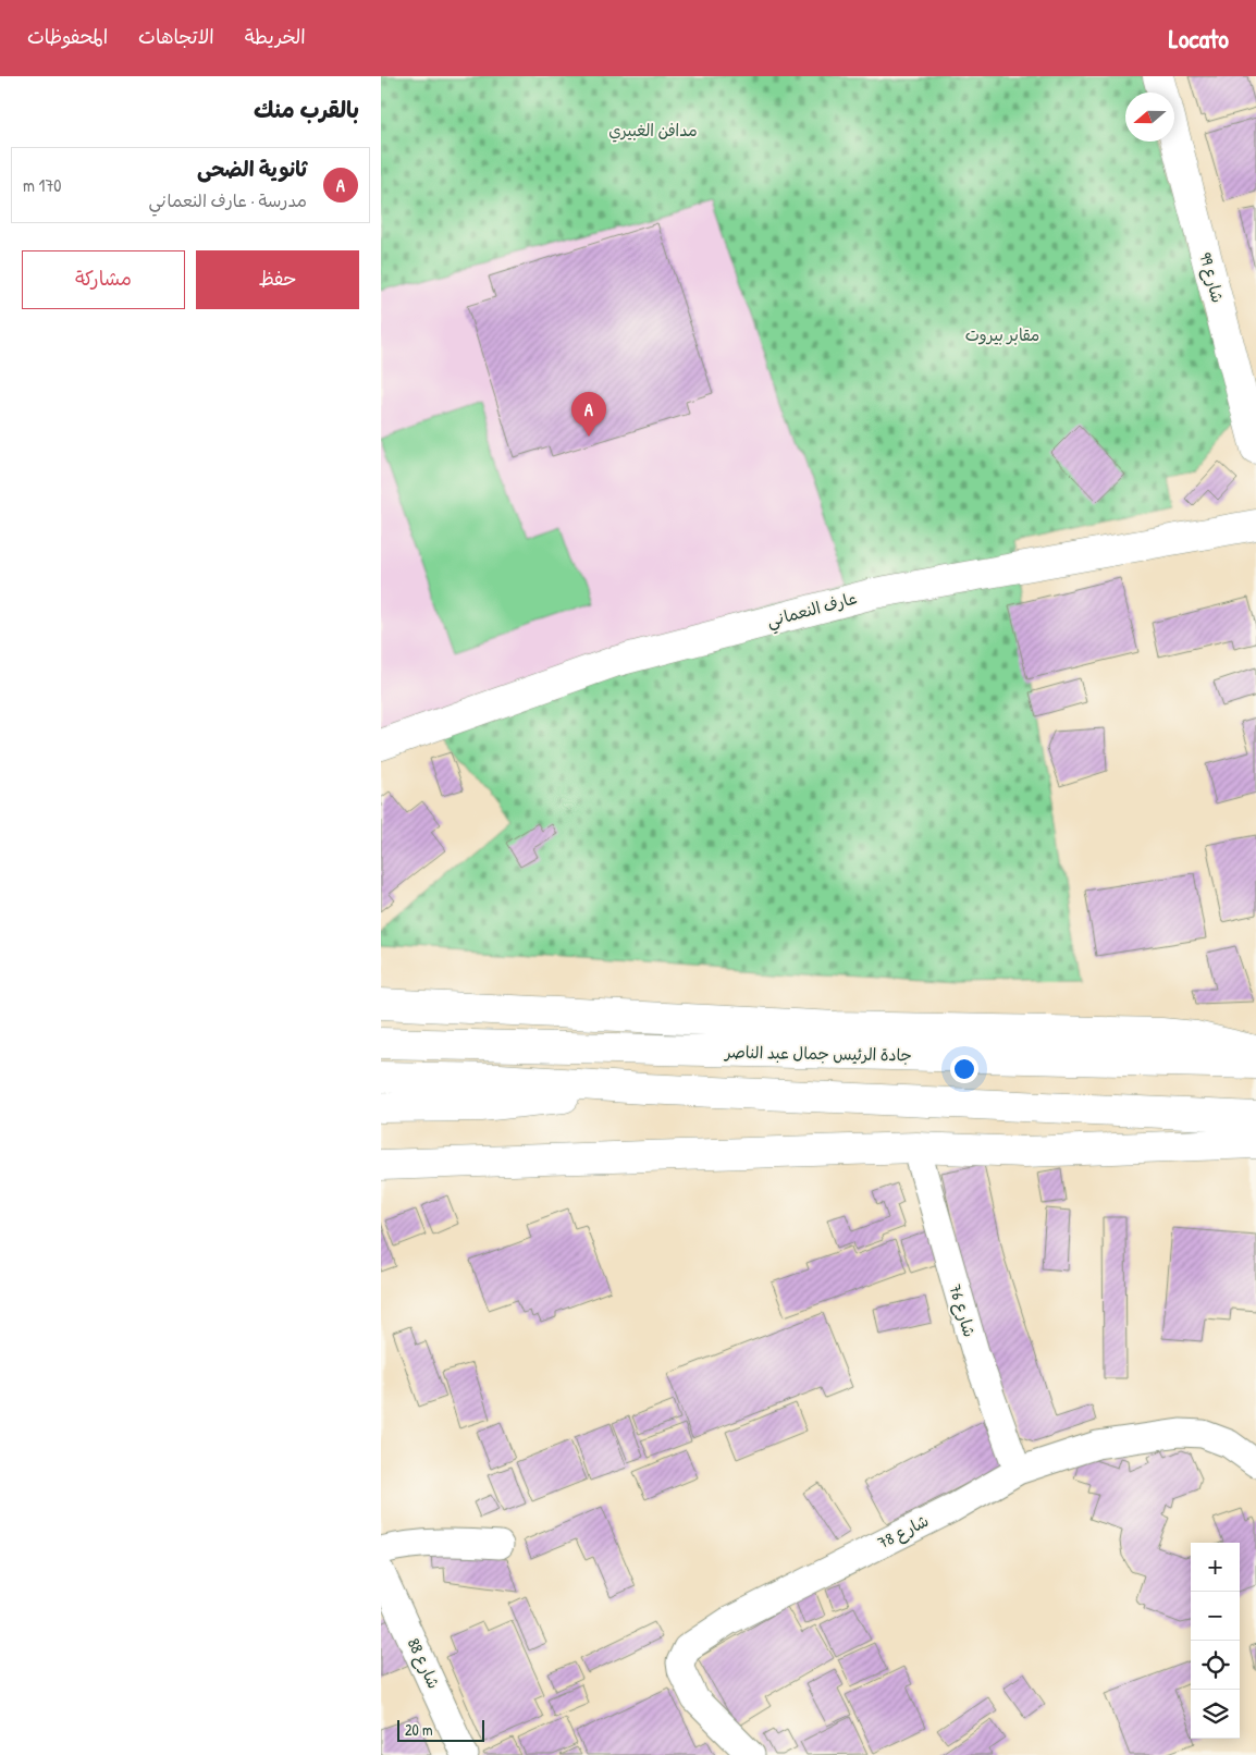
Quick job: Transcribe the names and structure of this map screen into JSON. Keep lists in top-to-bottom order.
{
  "streets": {
    "main road": ["شارع 99", "عارف النعماني", "جادة الرئيس جمال عبد الناصر"],
    "street": ["شارع 76", "شارع 78", "شارع 88"]
  },
  "crossings": [
    ["شارع 76", "شارع 78"]
  ],
  "parks": ["مدافن الغبيري", "مقابر بيروت"],
  "scale_bar": "20 m",
  "north": "left",
  "page": {
    "header": "Locato",
    "nav": ["الخريطة", "الاتجاهات", "المحفوظات"],
    "heading": "بالقرب منك",
    "list": [
      {
        "mark": "A",
        "name": "ثانوية الضحى",
        "note": "مدرسة · عارف النعماني",
        "value": "170 m"
      }
    ],
    "buttons": ["حفظ", "مشاركة"],
    "pins": "A",
    "map_buttons": ["+", "−"],
    "scale": "20 m"
  }
}
